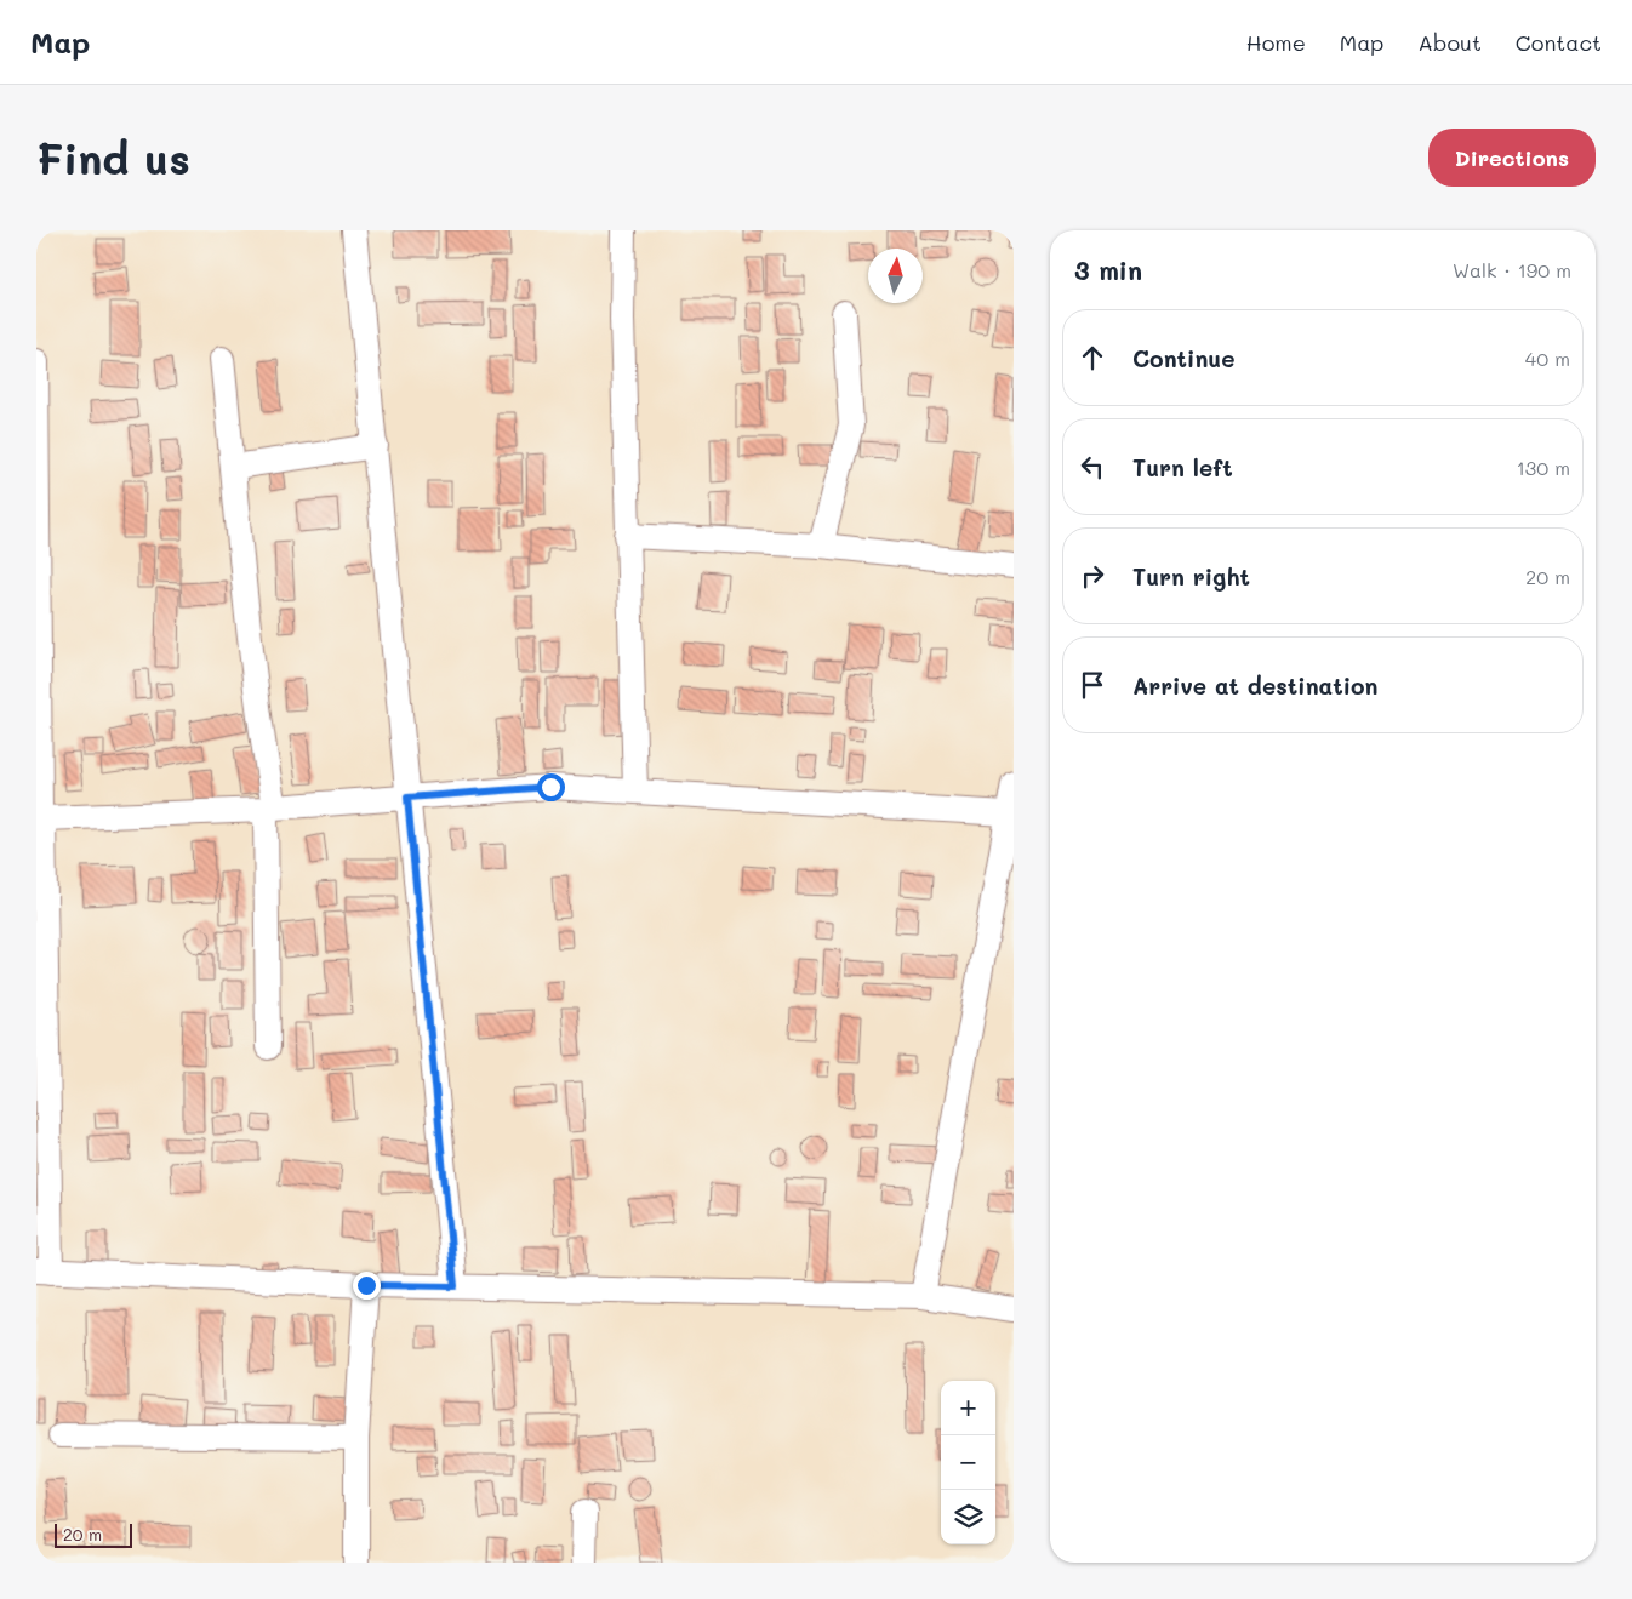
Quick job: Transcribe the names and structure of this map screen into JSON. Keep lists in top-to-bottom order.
{
  "scale_bar": "20 m",
  "north": "top",
  "page": {
    "header": "Map",
    "nav": [
      "Home",
      "Map",
      "About",
      "Contact"
    ],
    "buttons": "Directions",
    "title": "Find us",
    "heading": ["3 min", "Walk · 190 m"],
    "list": [
      ["Continue", "40 m"],
      ["Turn left", "130 m"],
      ["Turn right", "20 m"],
      "Arrive at destination"
    ],
    "map_buttons": ["+", "−"],
    "scale": "20 m"
  }
}
